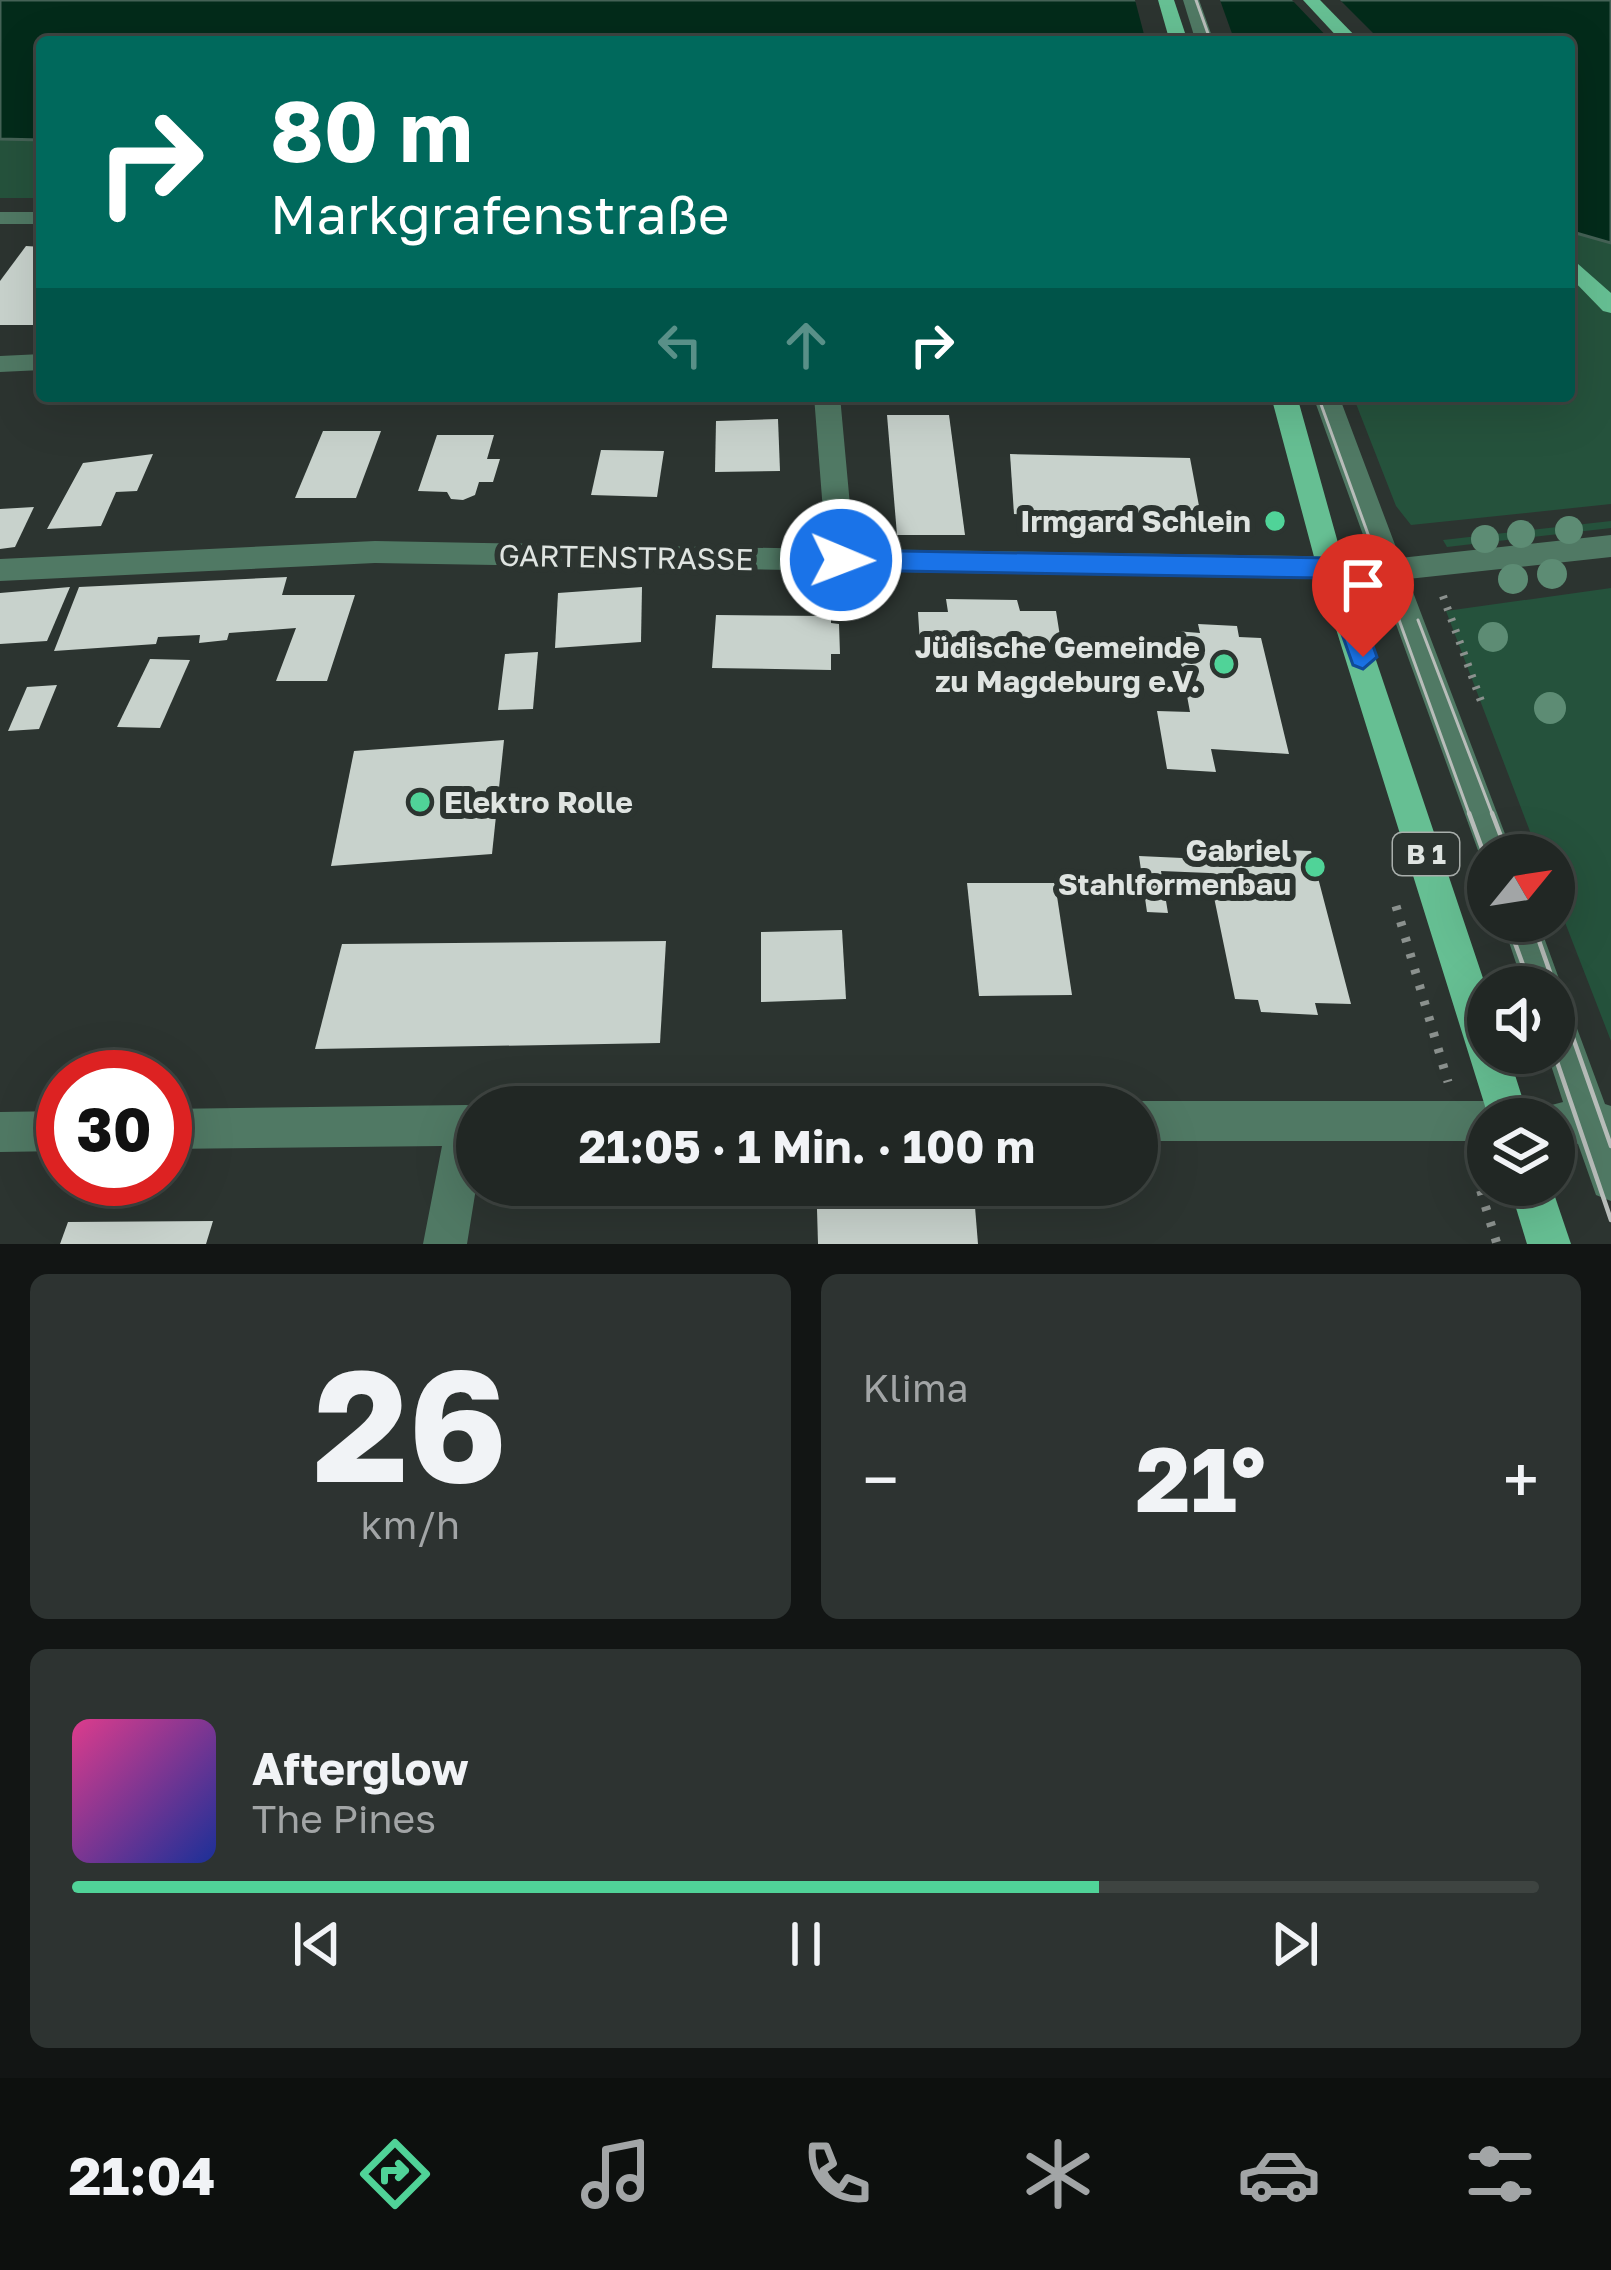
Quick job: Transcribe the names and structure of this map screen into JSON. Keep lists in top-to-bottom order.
{
  "streets": {
    "main road": ["B 1"],
    "street": ["GARTENSTRASSE"]
  },
  "crossings": [
    ["GARTENSTRASSE", "B 1"]
  ],
  "places": [
    "Irmgard Schlein",
    "Jüdische Gemeinde zu Magdeburg e.V.",
    "Elektro Rolle",
    "Gabriel Stahlformenbau"
  ],
  "north": "top right",
  "page": {
    "turn": ["80 m", "Markgrafenstraße"],
    "limit": "30",
    "trip": "21:05 · 1 Min. · 100 m",
    "tile": [
      ["26", "km/h"],
      "Klima"
    ],
    "heat": ["−", "21°", "+"],
    "song": ["Afterglow", "The Pines"],
    "tabs": "21:04"
  }
}
